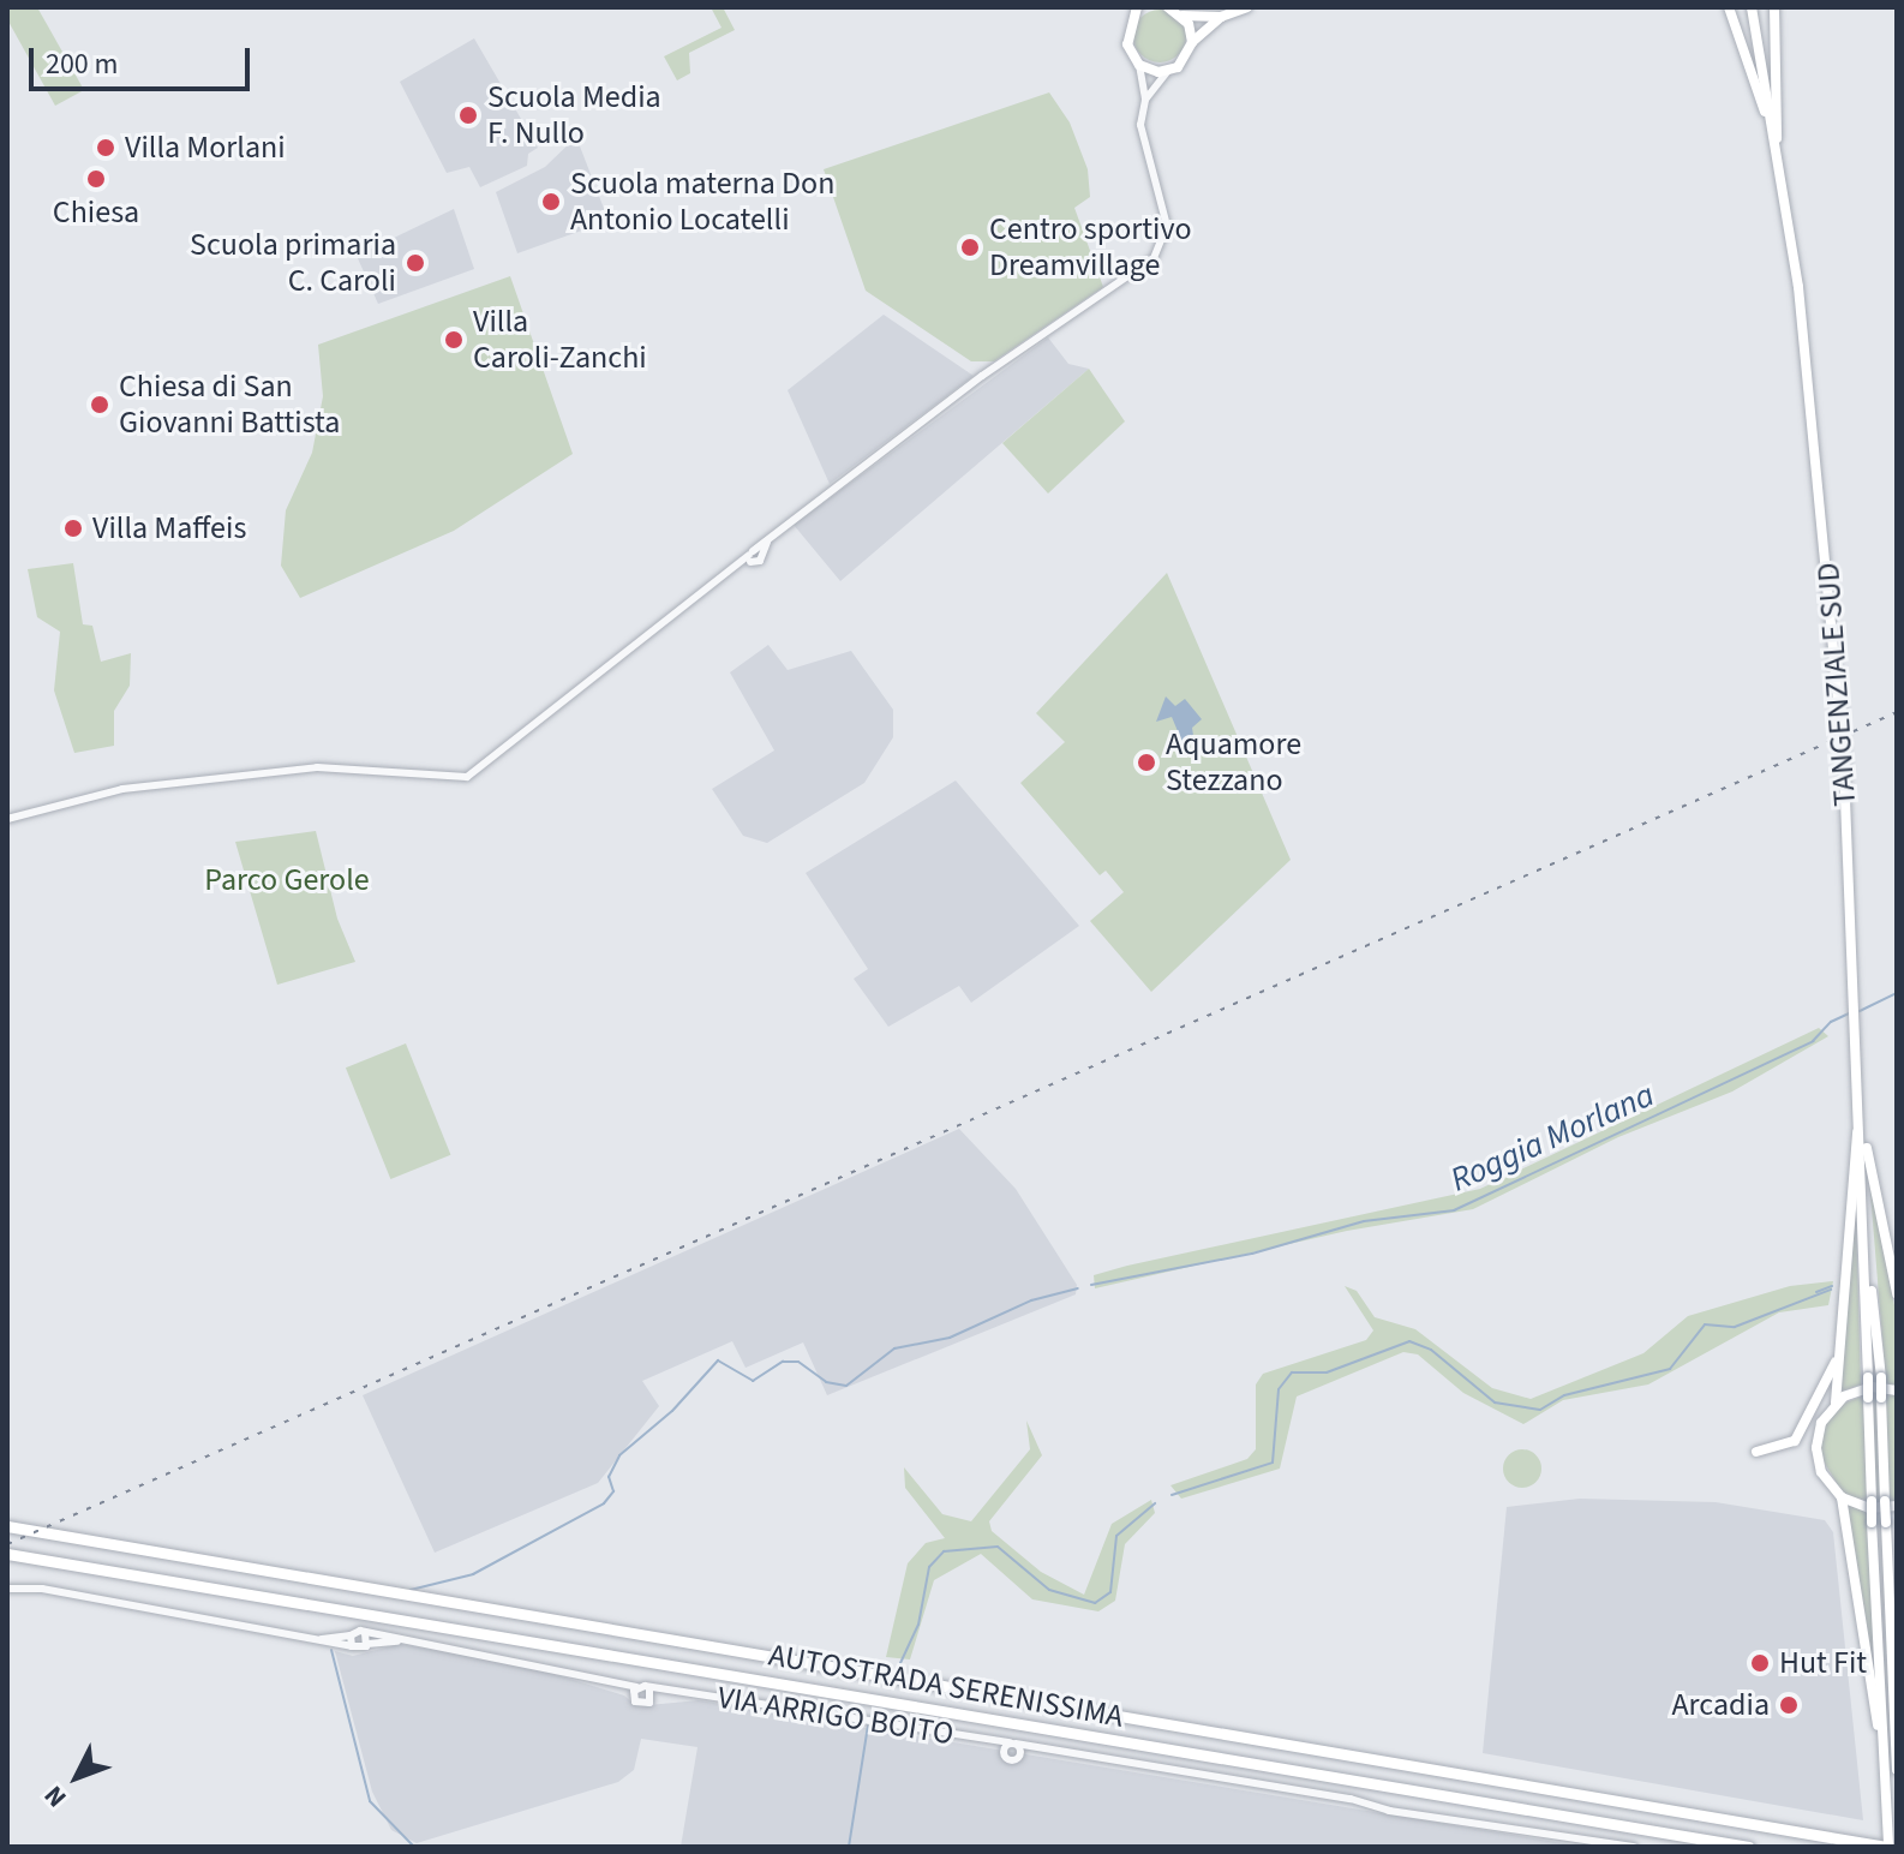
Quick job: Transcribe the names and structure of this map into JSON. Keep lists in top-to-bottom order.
{
  "streets": {
    "highway": ["AUTOSTRADA SERENISSIMA"],
    "main road": ["TANGENZIALE SUD"],
    "street": ["VIA ARRIGO BOITO"]
  },
  "crossings": [
    ["TANGENZIALE SUD", "AUTOSTRADA SERENISSIMA"]
  ],
  "water": ["Roggia Morlana"],
  "parks": ["Parco Gerole"],
  "places": [
    "Scuola Media F. Nullo",
    "Villa Morlani",
    "Chiesa",
    "Scuola materna Don Antonio Locatelli",
    "Centro sportivo Dreamvillage",
    "Scuola primaria C. Caroli",
    "Villa Caroli-Zanchi",
    "Chiesa di San Giovanni Battista",
    "Villa Maffeis",
    "Aquamore Stezzano",
    "Hut Fit",
    "Arcadia"
  ],
  "scale_bar": "200 m",
  "north": "bottom left"
}
